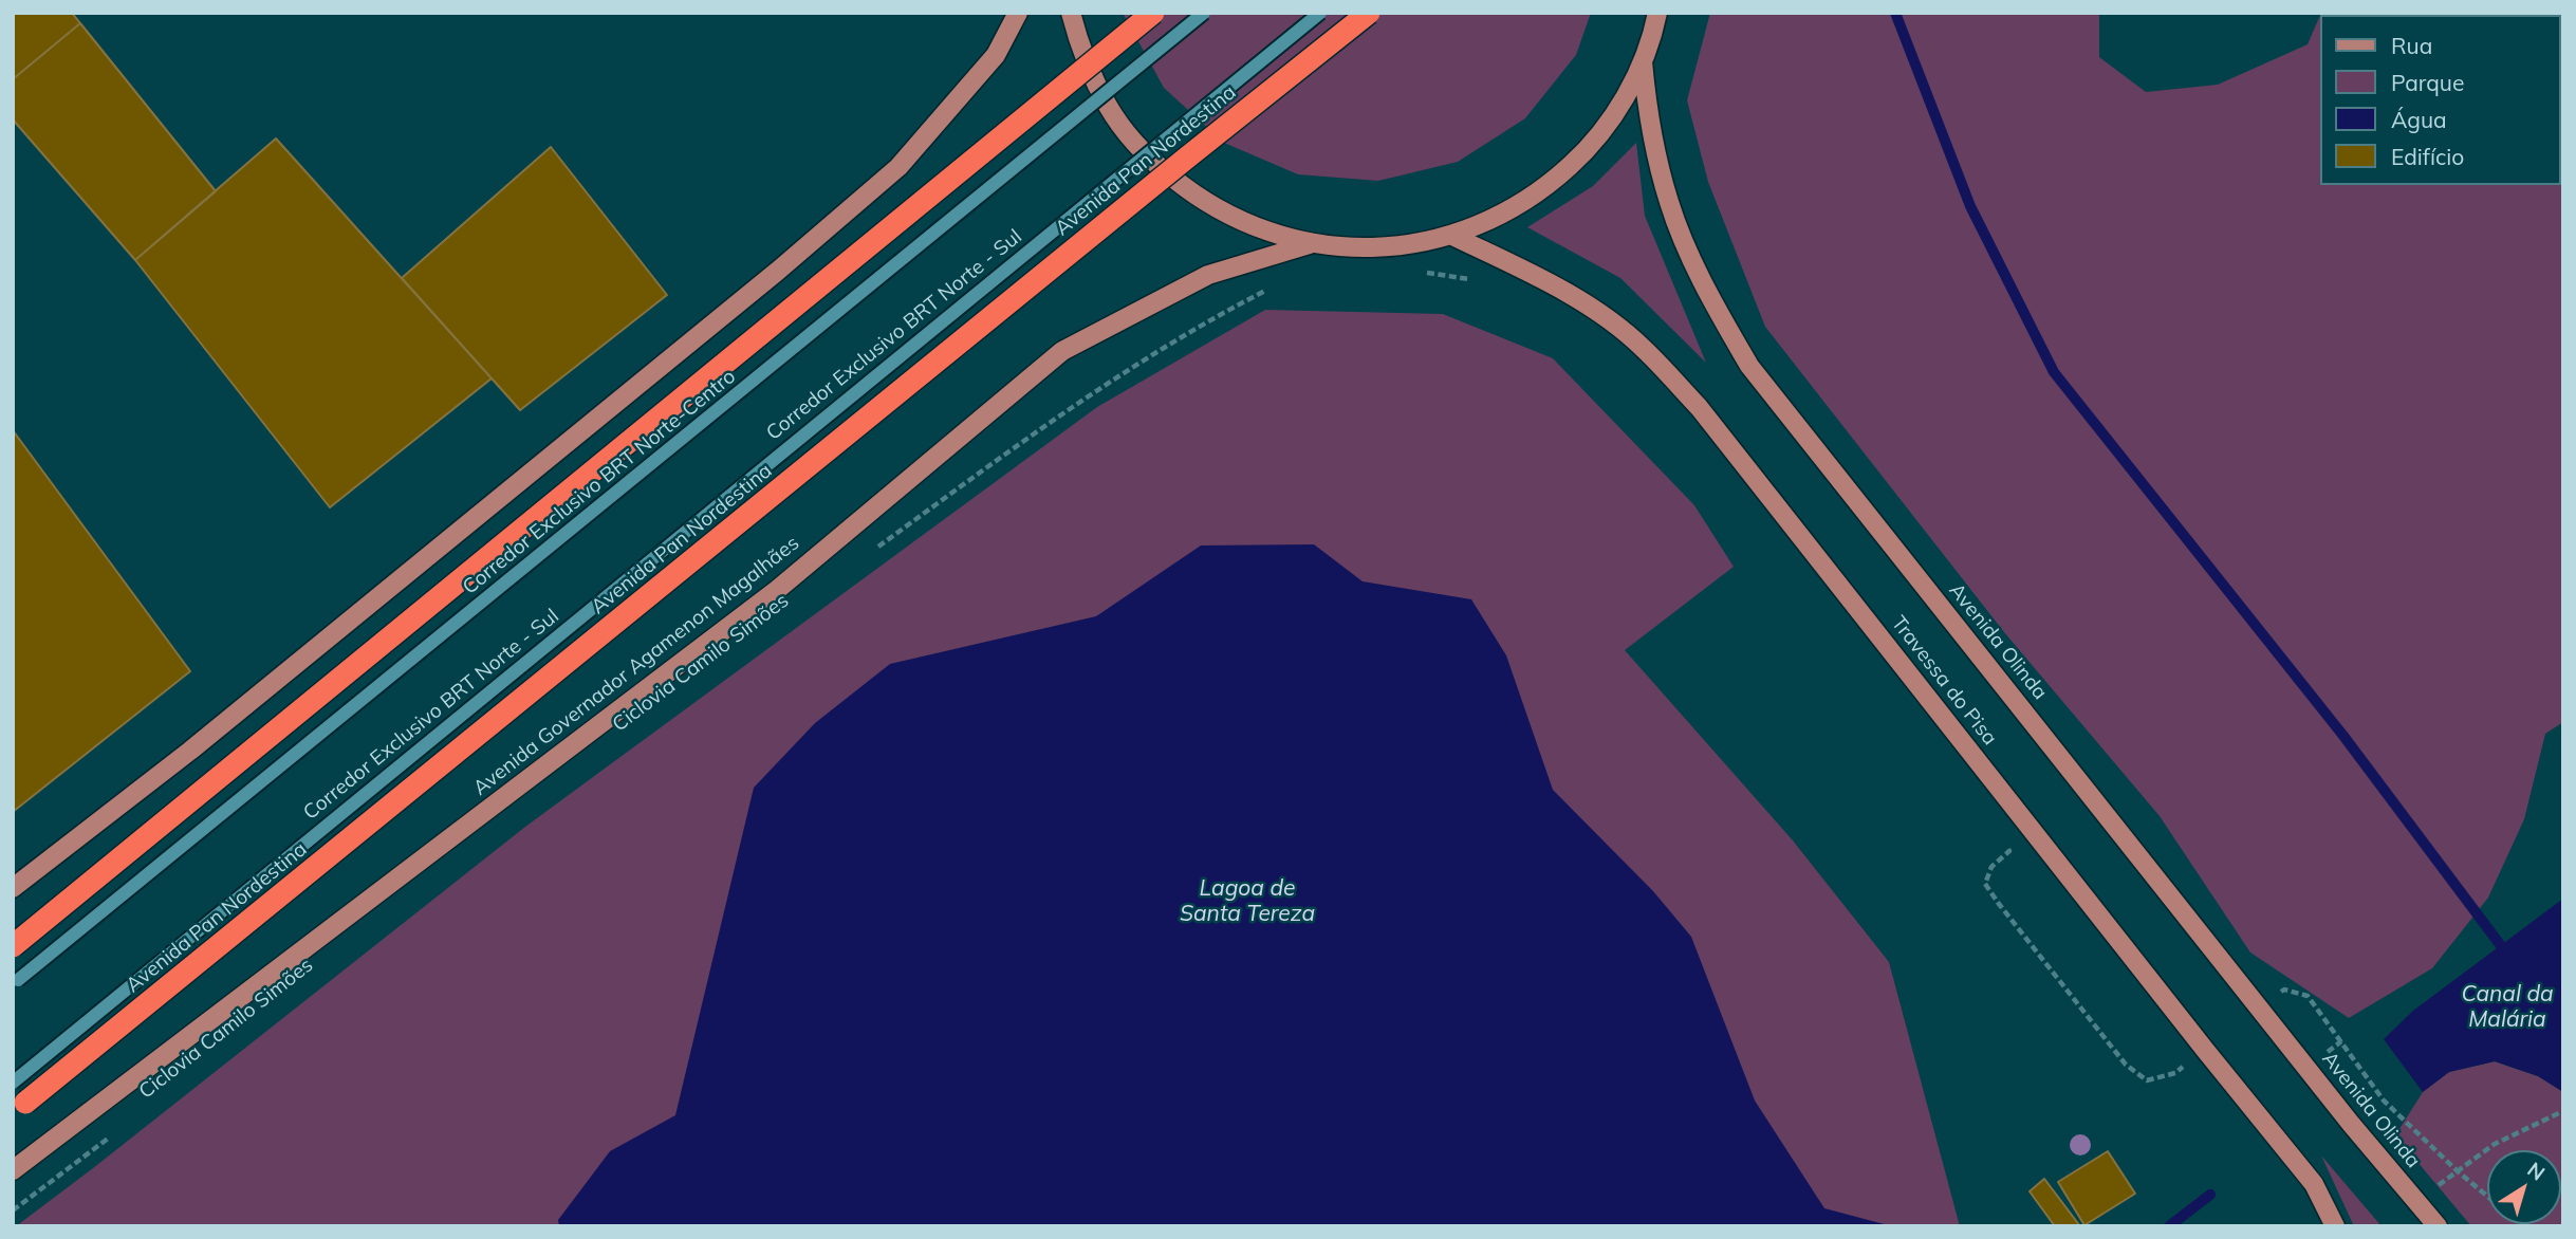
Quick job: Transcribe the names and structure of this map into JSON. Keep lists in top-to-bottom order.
{
  "streets": {
    "highway": ["Avenida Pan Nordestina"],
    "main road": ["Avenida Olinda", "Avenida Governador Agamenon Magalhães", "Travessa do Pisa"],
    "lane": ["Corredor Exclusivo BRT Norte - Sul", "Corredor Exclusivo BRT Norte-Centro"]
  },
  "water": ["Lagoa de Santa Tereza", "Canal da Malária"],
  "legend": [
    "Rua",
    "Parque",
    "Água",
    "Edifício"
  ],
  "north": "top right"
}
